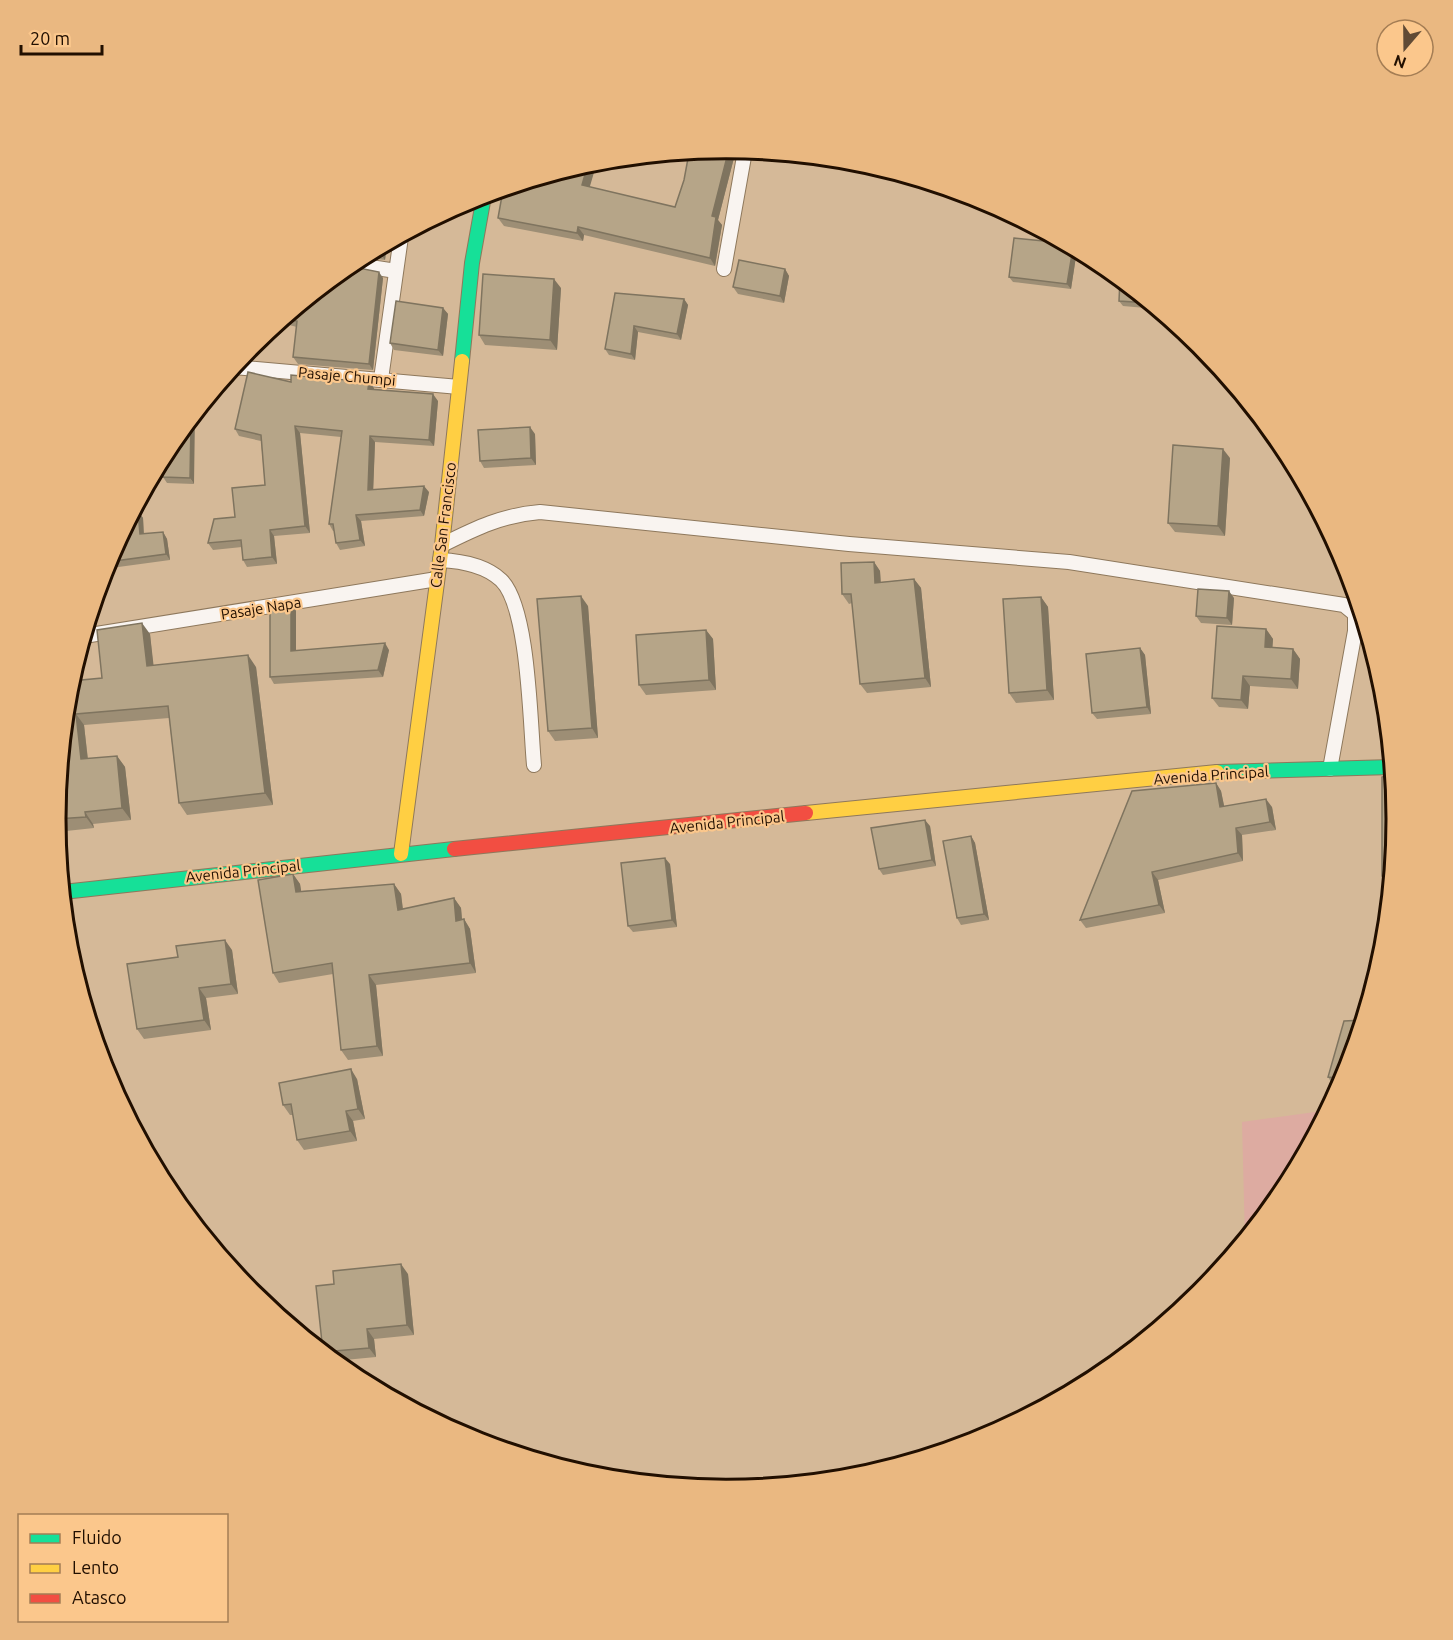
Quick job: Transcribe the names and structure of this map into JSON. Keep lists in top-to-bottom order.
{
  "streets": {
    "main road": ["Calle San Francisco", "Avenida Principal"],
    "lane": ["Pasaje Chumpi", "Pasaje Napa"]
  },
  "crossings": [
    ["Pasaje Chumpi", "Calle San Francisco"],
    ["Calle San Francisco", "Pasaje Napa"],
    ["Calle San Francisco", "Avenida Principal"]
  ],
  "legend": ["Fluido", "Lento", "Atasco"],
  "scale_bar": "20 m",
  "north": "bottom"
}
